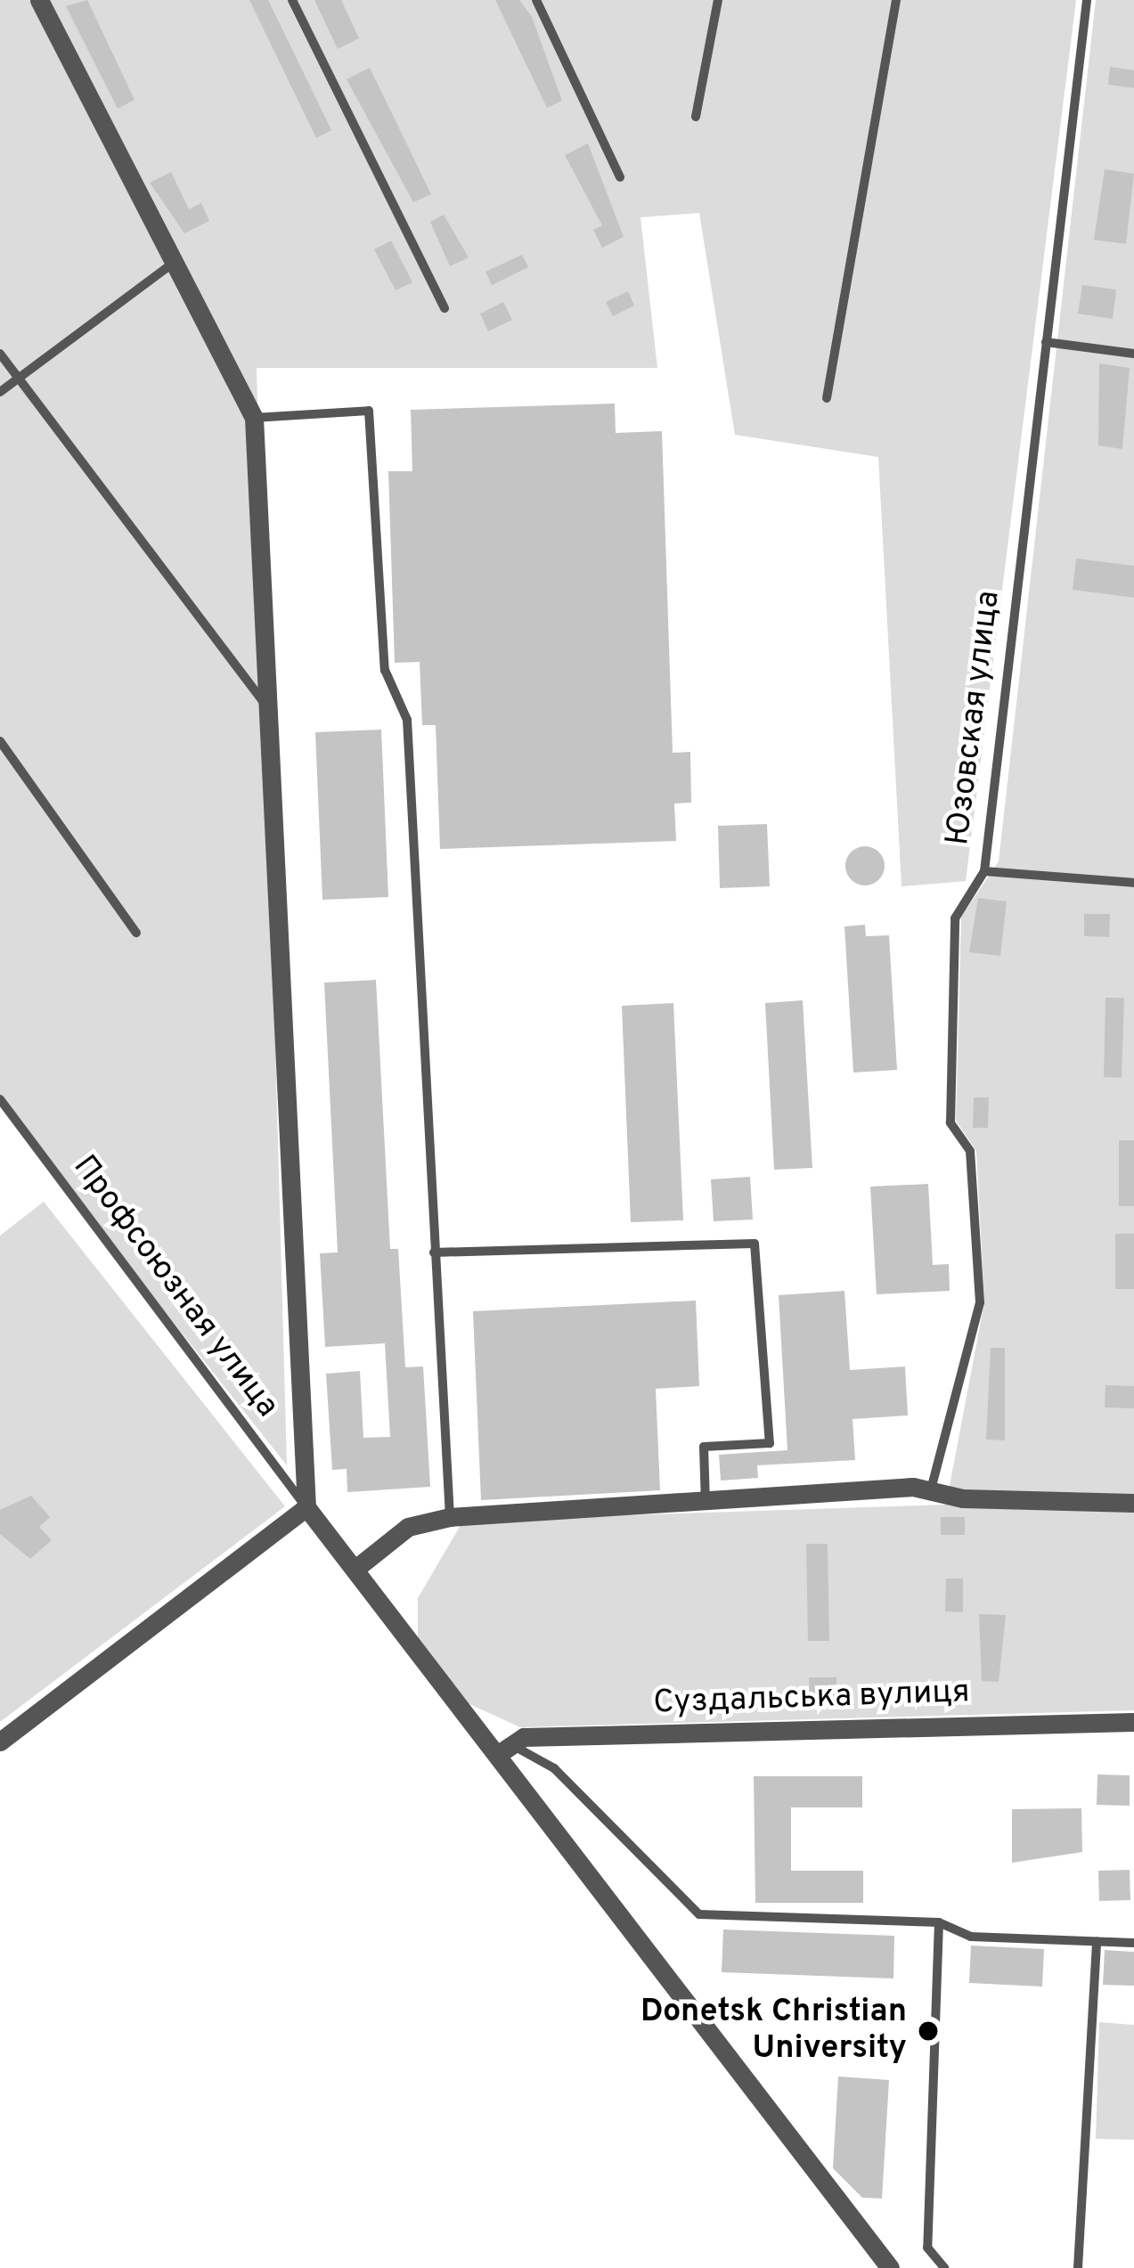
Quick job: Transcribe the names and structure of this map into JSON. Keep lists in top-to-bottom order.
{
  "streets": {
    "street": ["Суздальська вулиця"],
    "lane": ["Юзовская улица", "Профсоюзная улица"]
  },
  "places": ["Donetsk Christian University"]
}
